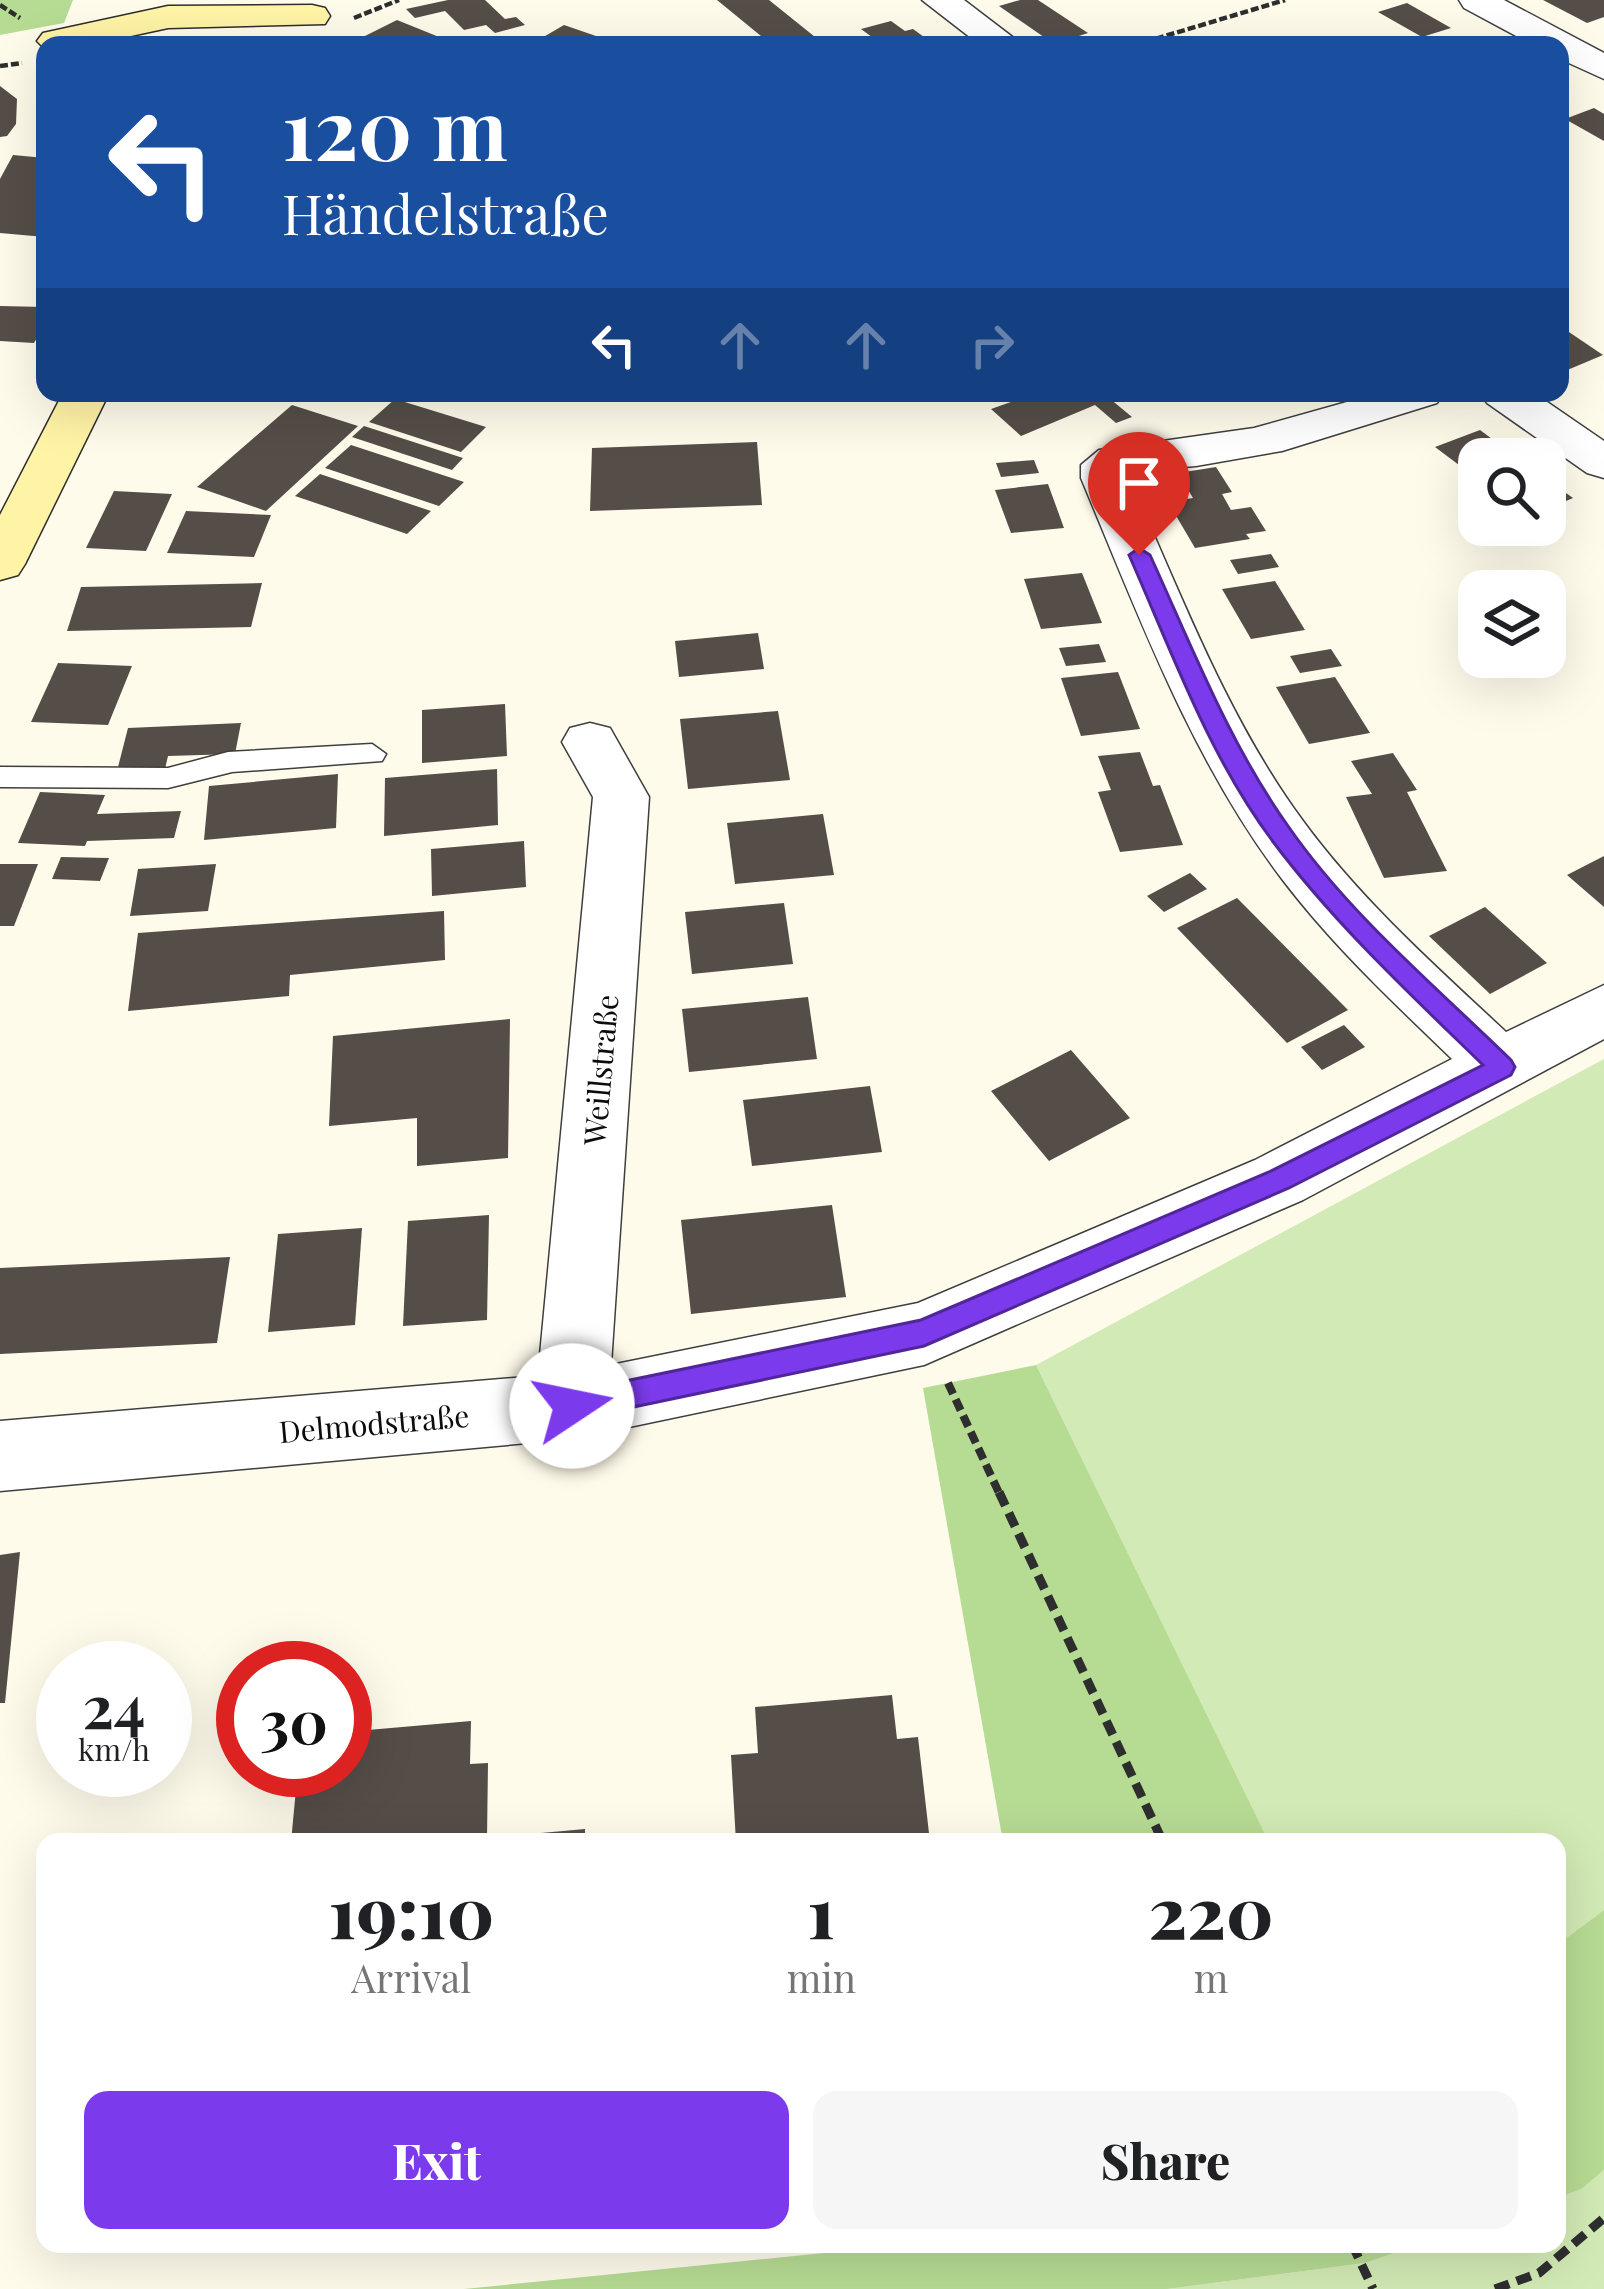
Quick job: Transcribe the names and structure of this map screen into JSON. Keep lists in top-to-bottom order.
{
  "streets": {
    "street": ["Weillstraße", "Delmodstraße"]
  },
  "crossings": [
    ["Weillstraße", "Delmodstraße"]
  ],
  "page": {
    "turn": ["120 m", "Händelstraße"],
    "speed": "24 km/h",
    "limit": "30",
    "eta": [
      "19:10",
      "Arrival",
      "1",
      "min",
      "220",
      "m"
    ],
    "buttons": ["Exit", "Share"]
  }
}
